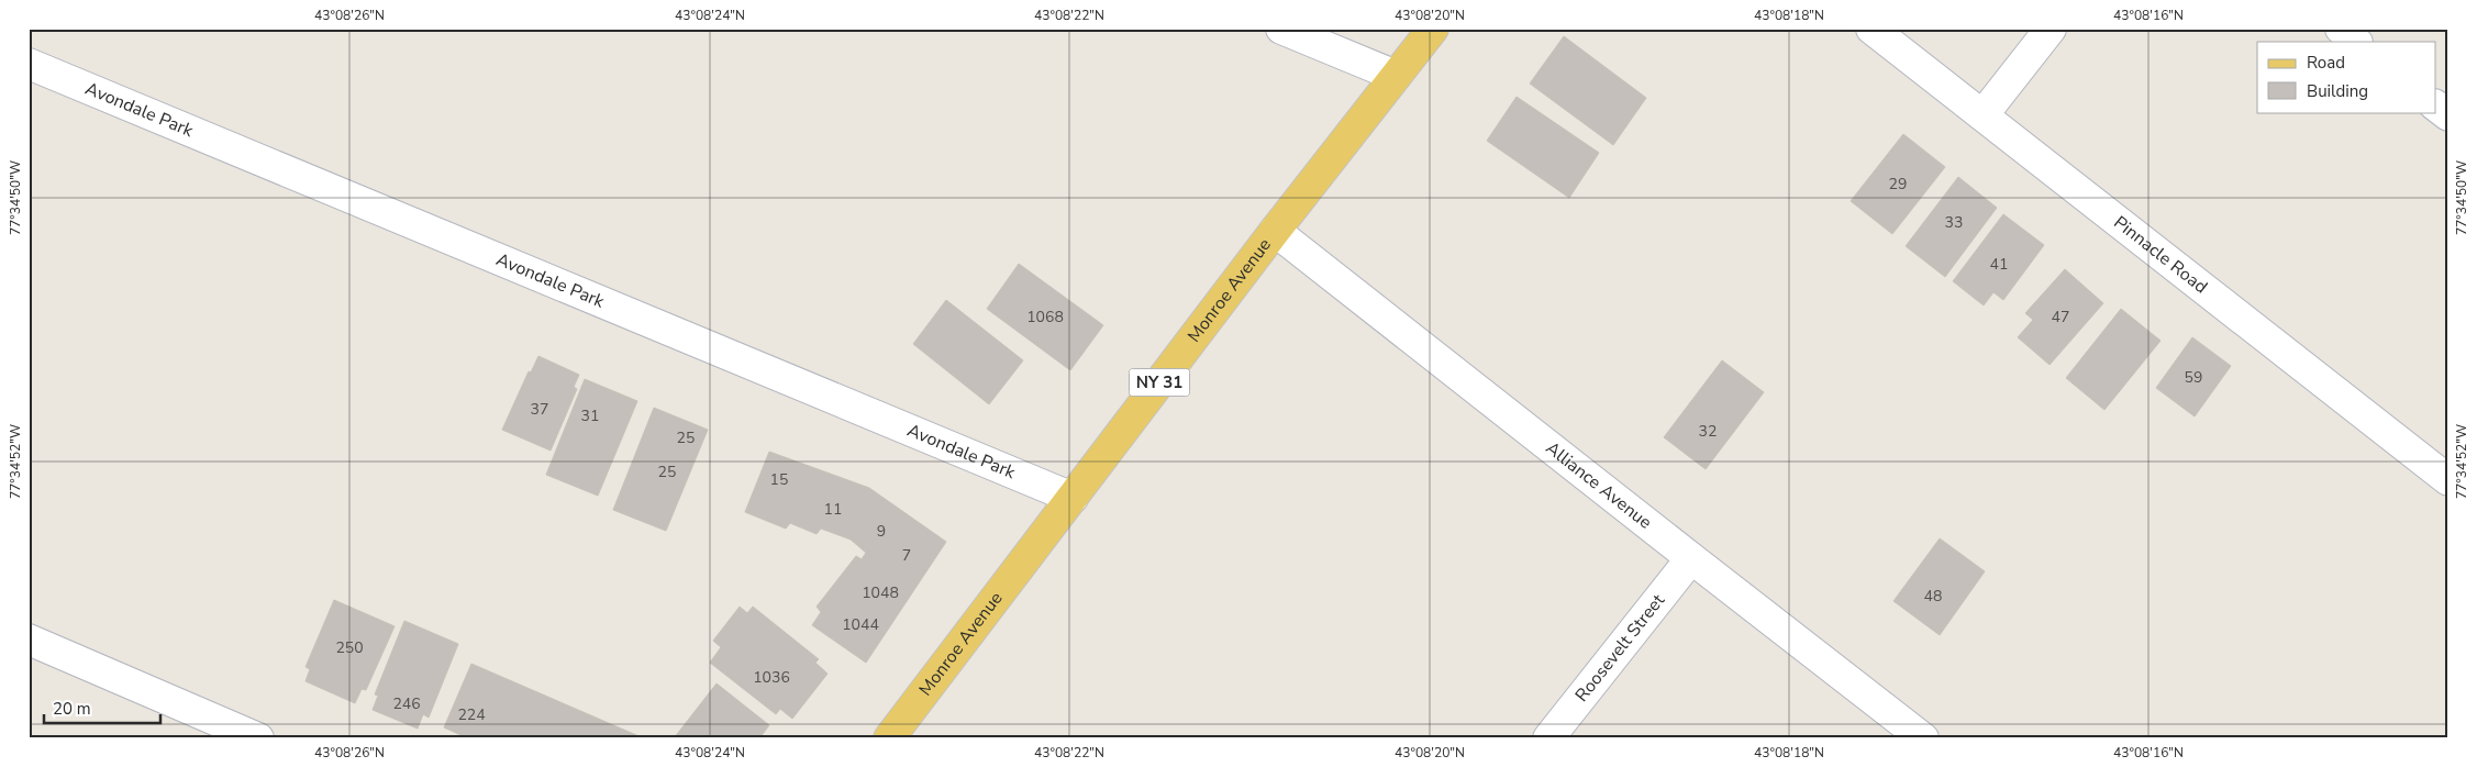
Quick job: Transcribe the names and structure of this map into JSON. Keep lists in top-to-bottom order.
{
  "streets": {
    "main road": ["Monroe Avenue", "NY 31"],
    "street": [
      "Avondale Park",
      "Pinnacle Road",
      "Alliance Avenue",
      "Roosevelt Street"
    ]
  },
  "crossings": [
    ["Avondale Park", "Monroe Avenue"],
    ["Monroe Avenue", "Alliance Avenue"],
    ["Alliance Avenue", "Roosevelt Street"]
  ],
  "house_numbers": [
    "29",
    "33",
    "41",
    "1068",
    "47",
    "59",
    "37",
    "31",
    "32",
    "25",
    "25",
    "15",
    "11",
    "9",
    "7",
    "1048",
    "48",
    "1044",
    "250",
    "1036",
    "246",
    "224"
  ],
  "legend": ["Road", "Building"],
  "scale_bar": "20 m",
  "coordinates": [
    "43°08'26\"N",
    "43°08'24\"N",
    "43°08'22\"N",
    "43°08'20\"N",
    "43°08'18\"N",
    "43°08'16\"N",
    "77°34'50\"W",
    "77°34'52\"W"
  ]
}
